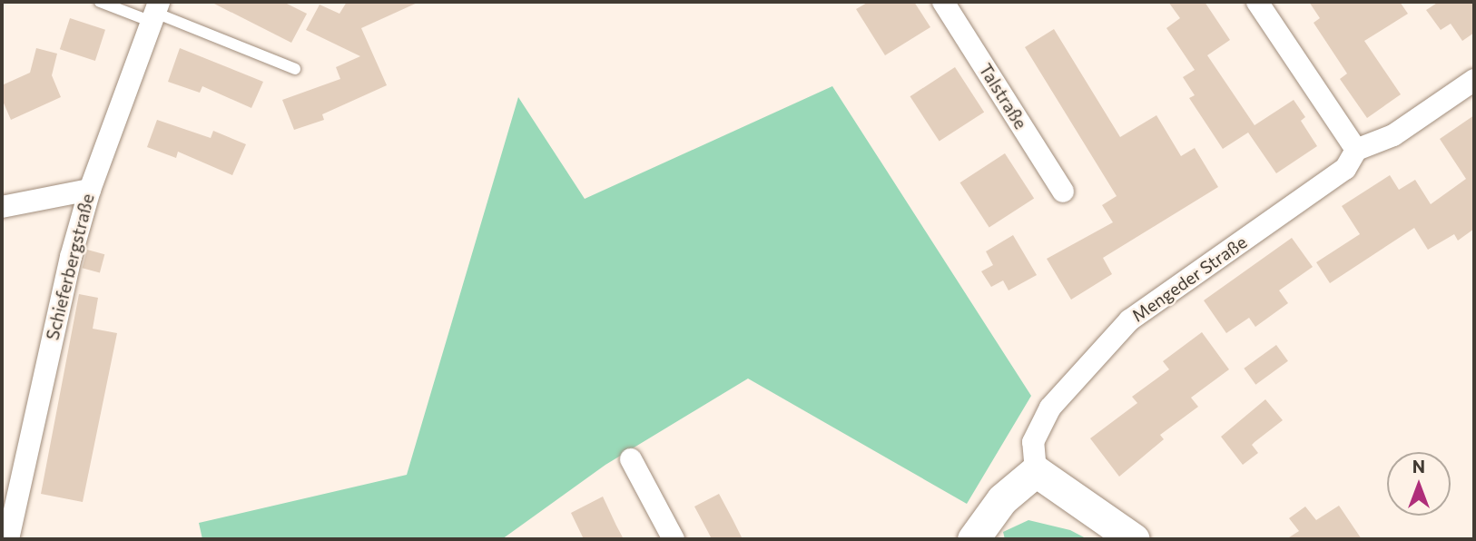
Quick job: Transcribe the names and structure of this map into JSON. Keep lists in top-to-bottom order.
{
  "streets": {
    "street": ["Talstraße", "Schieferbergstraße", "Mengeder Straße"]
  },
  "north": "top"
}
